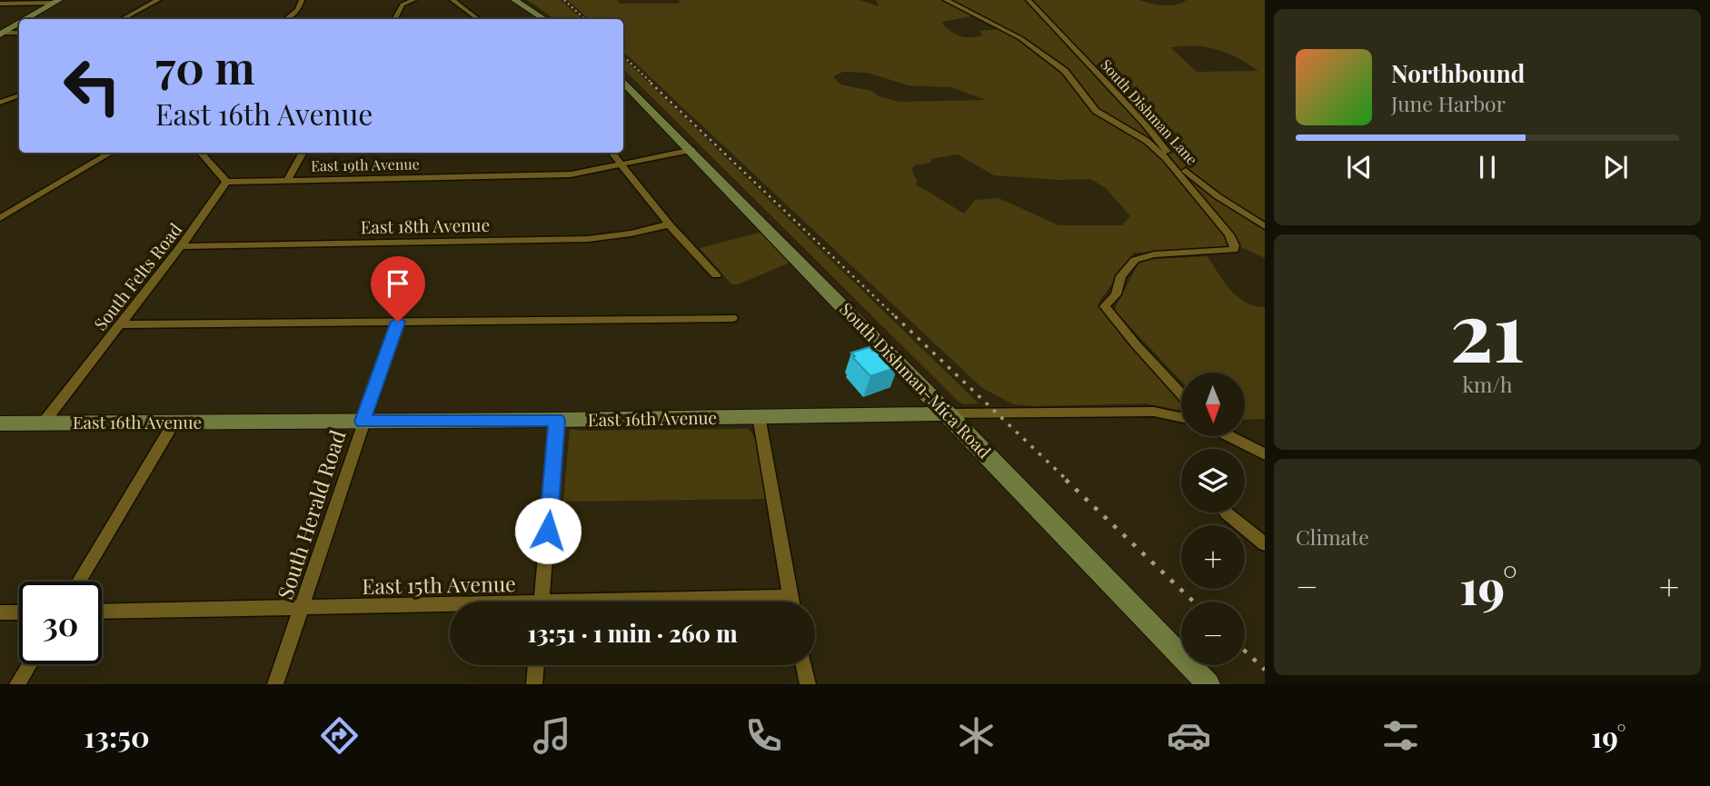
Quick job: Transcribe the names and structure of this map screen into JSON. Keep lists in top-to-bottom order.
{
  "streets": {
    "main road": ["South Dishman-Mica Road", "East 16th Avenue"],
    "street": [
      "South Dishman Lane",
      "East 19th Avenue",
      "East 18th Avenue",
      "South Felts Road",
      "South Herald Road",
      "East 15th Avenue"
    ]
  },
  "crossings": [
    ["East 19th Avenue", "South Felts Road"],
    ["East 19th Avenue", "South Dishman-Mica Road"],
    ["East 18th Avenue", "South Felts Road"],
    ["South Felts Road", "East 16th Avenue"],
    ["South Dishman-Mica Road", "East 16th Avenue"],
    ["East 16th Avenue", "South Herald Road"],
    ["South Herald Road", "East 15th Avenue"]
  ],
  "north": "bottom",
  "page": {
    "turn": ["70 m", "East 16th Avenue"],
    "song": ["Northbound", "June Harbor"],
    "tile": [
      ["21", "km/h"],
      "Climate"
    ],
    "map_buttons": ["+", "−"],
    "heat": ["−", "19°", "+"],
    "limit": "30",
    "trip": "13:51 · 1 min · 260 m",
    "tabs": ["13:50", "19°"]
  }
}
